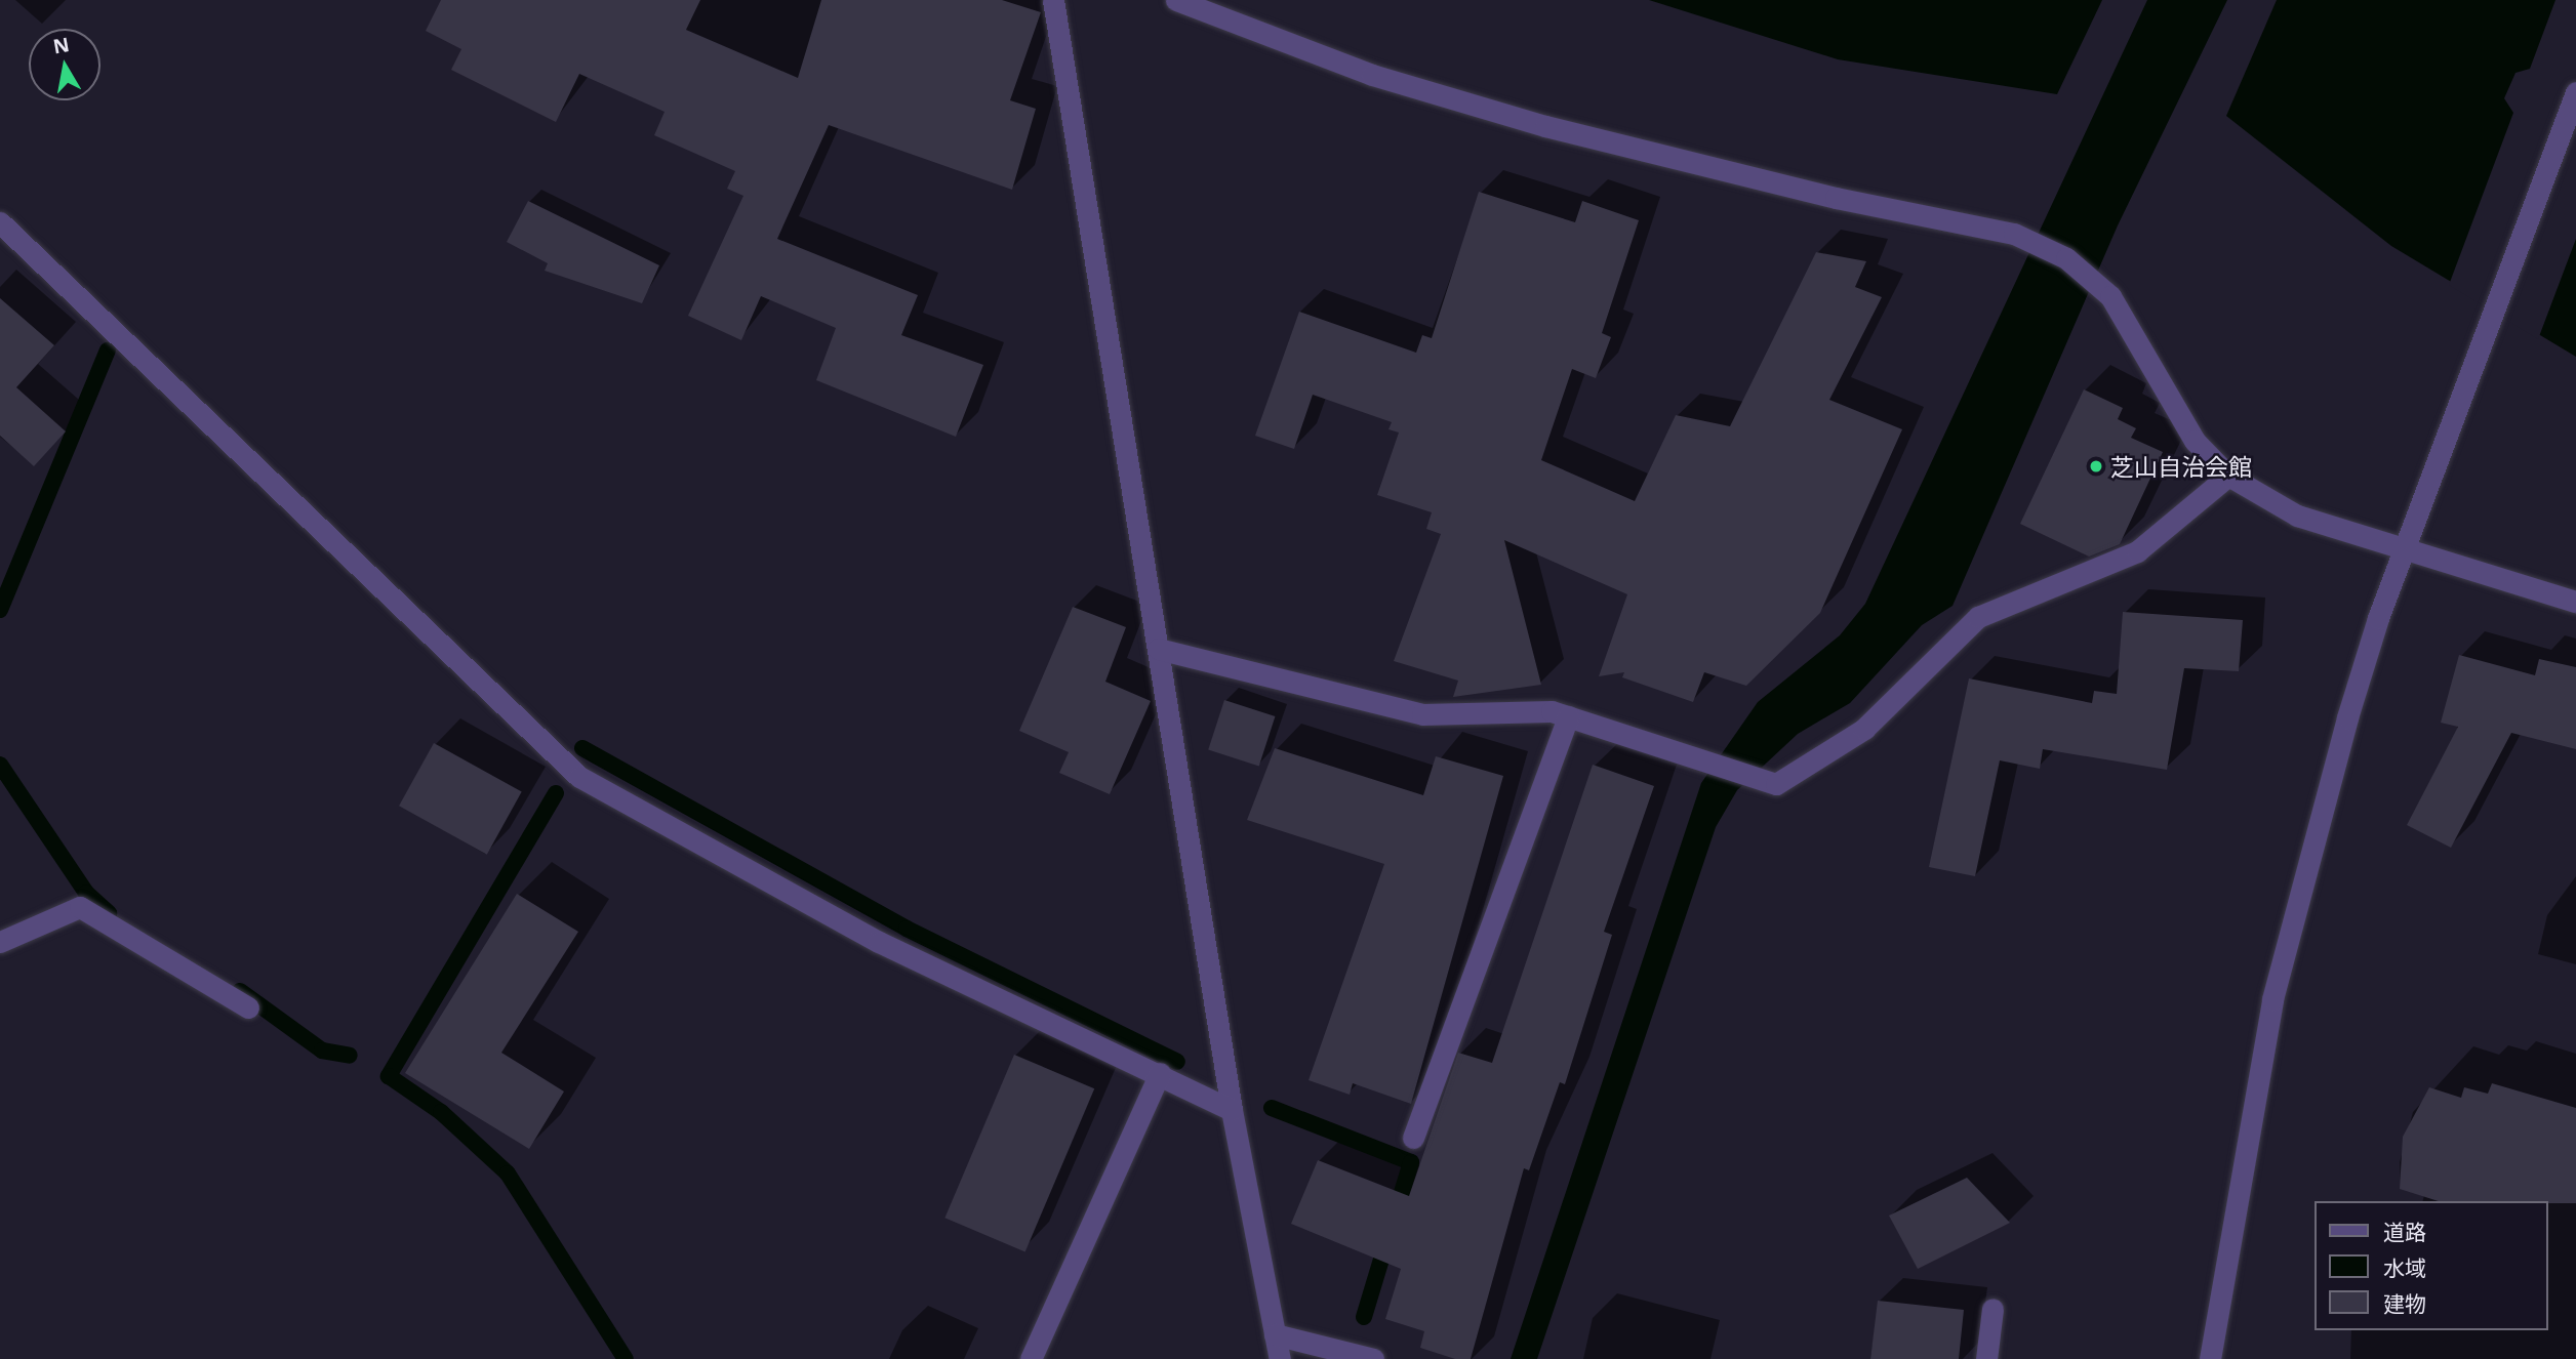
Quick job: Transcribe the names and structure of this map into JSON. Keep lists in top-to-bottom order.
{
  "places": ["芝山自治会館"],
  "legend": ["道路", "水域", "建物"],
  "north": "top"
}
